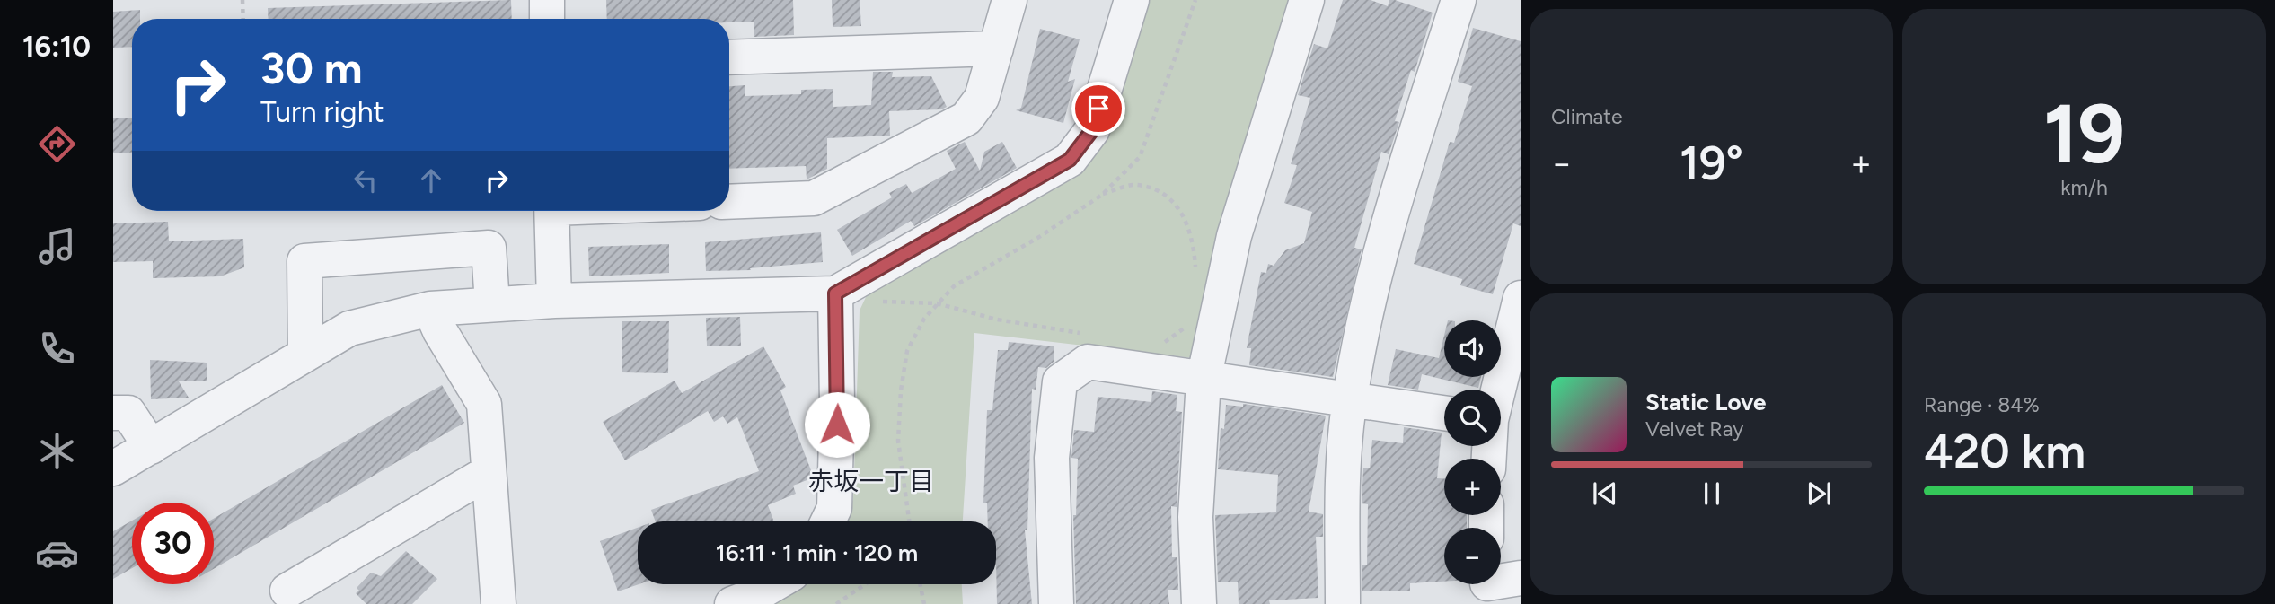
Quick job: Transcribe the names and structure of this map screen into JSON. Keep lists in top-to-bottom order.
{
  "districts": ["赤坂一丁目"],
  "page": {
    "tabs": "16:10",
    "tile": [
      "Climate",
      ["19", "km/h"],
      ["Range · 84%", "420 km"]
    ],
    "turn": ["30 m", "Turn right"],
    "heat": ["−", "19°", "+"],
    "map_buttons": ["+", "−"],
    "song": ["Static Love", "Velvet Ray"],
    "limit": "30",
    "trip": "16:11 · 1 min · 120 m"
  }
}
